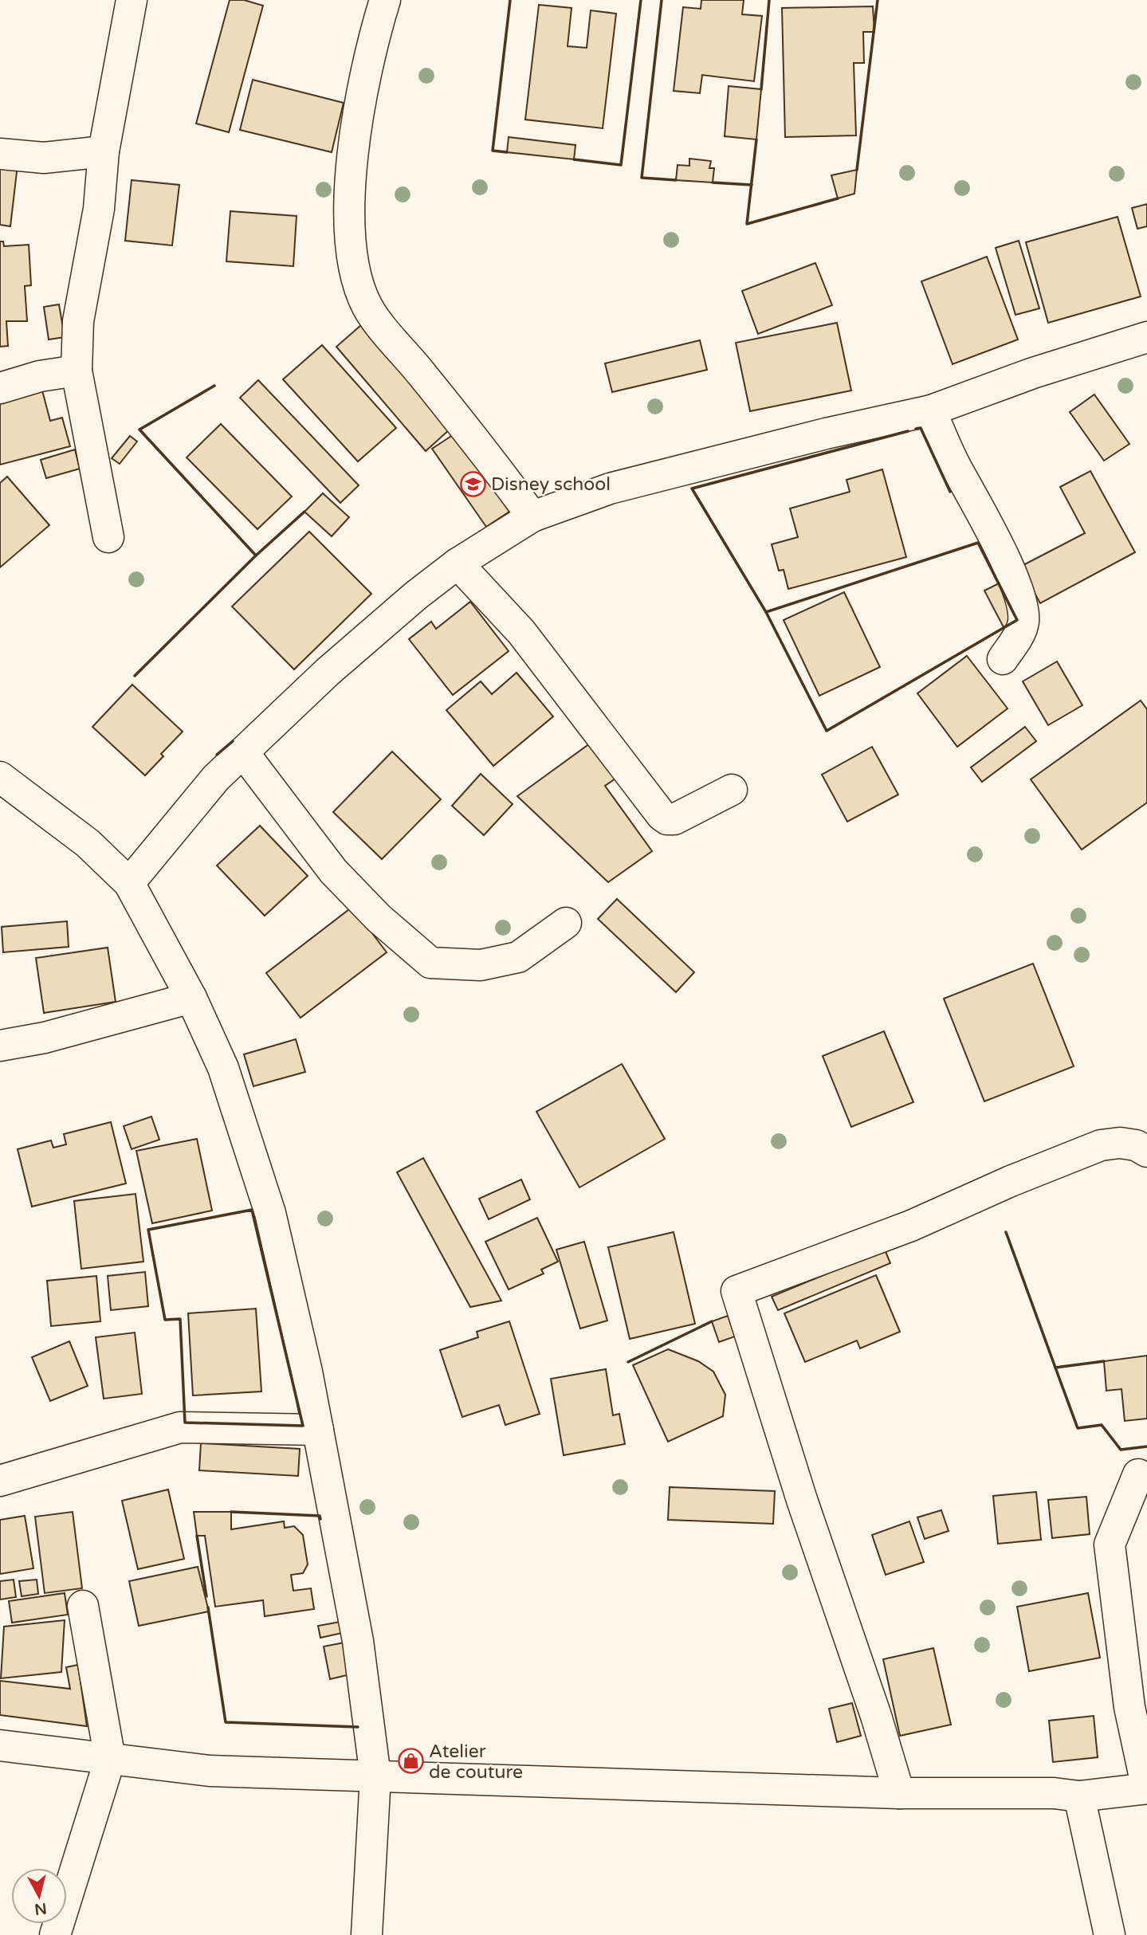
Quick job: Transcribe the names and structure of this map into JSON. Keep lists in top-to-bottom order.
{
  "places": {
    "school or university": ["Disney school"],
    "shop": ["Atelier de couture"]
  },
  "north": "bottom"
}
